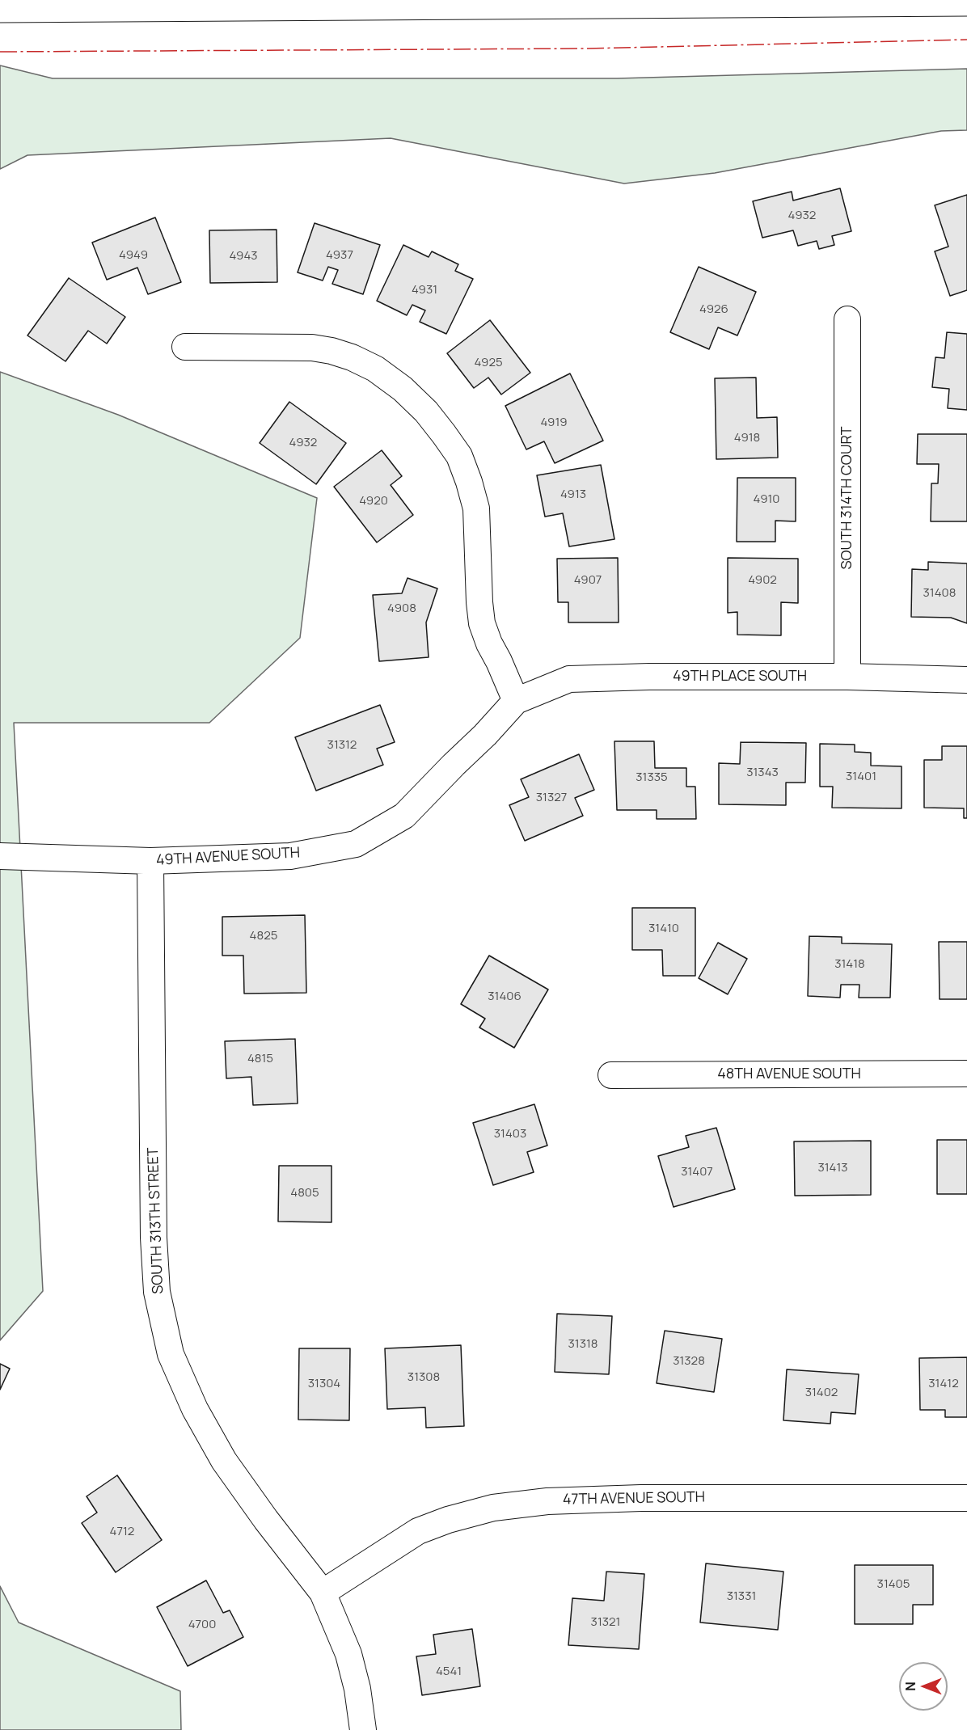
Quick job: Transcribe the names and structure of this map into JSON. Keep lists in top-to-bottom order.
{
  "streets": {
    "street": [
      "SOUTH 314TH COURT",
      "49TH PLACE SOUTH",
      "49TH AVENUE SOUTH",
      "48TH AVENUE SOUTH",
      "SOUTH 313TH STREET",
      "47TH AVENUE SOUTH"
    ]
  },
  "crossings": [
    ["SOUTH 314TH COURT", "49TH PLACE SOUTH"],
    ["49TH PLACE SOUTH", "49TH AVENUE SOUTH"],
    ["49TH AVENUE SOUTH", "SOUTH 313TH STREET"],
    ["SOUTH 313TH STREET", "47TH AVENUE SOUTH"]
  ],
  "house_numbers": [
    "4932",
    "4949",
    "4937",
    "4943",
    "4931",
    "4926",
    "4925",
    "4919",
    "4918",
    "4932",
    "4913",
    "4910",
    "4920",
    "4907",
    "4902",
    "31408",
    "4908",
    "31312",
    "31343",
    "31401",
    "31335",
    "31327",
    "31410",
    "4825",
    "31418",
    "31406",
    "4815",
    "31403",
    "31413",
    "31407",
    "4805",
    "31318",
    "31328",
    "31308",
    "31304",
    "31412",
    "31402",
    "4712",
    "31405",
    "31331",
    "31321",
    "4700",
    "4541"
  ],
  "north": "left"
}
